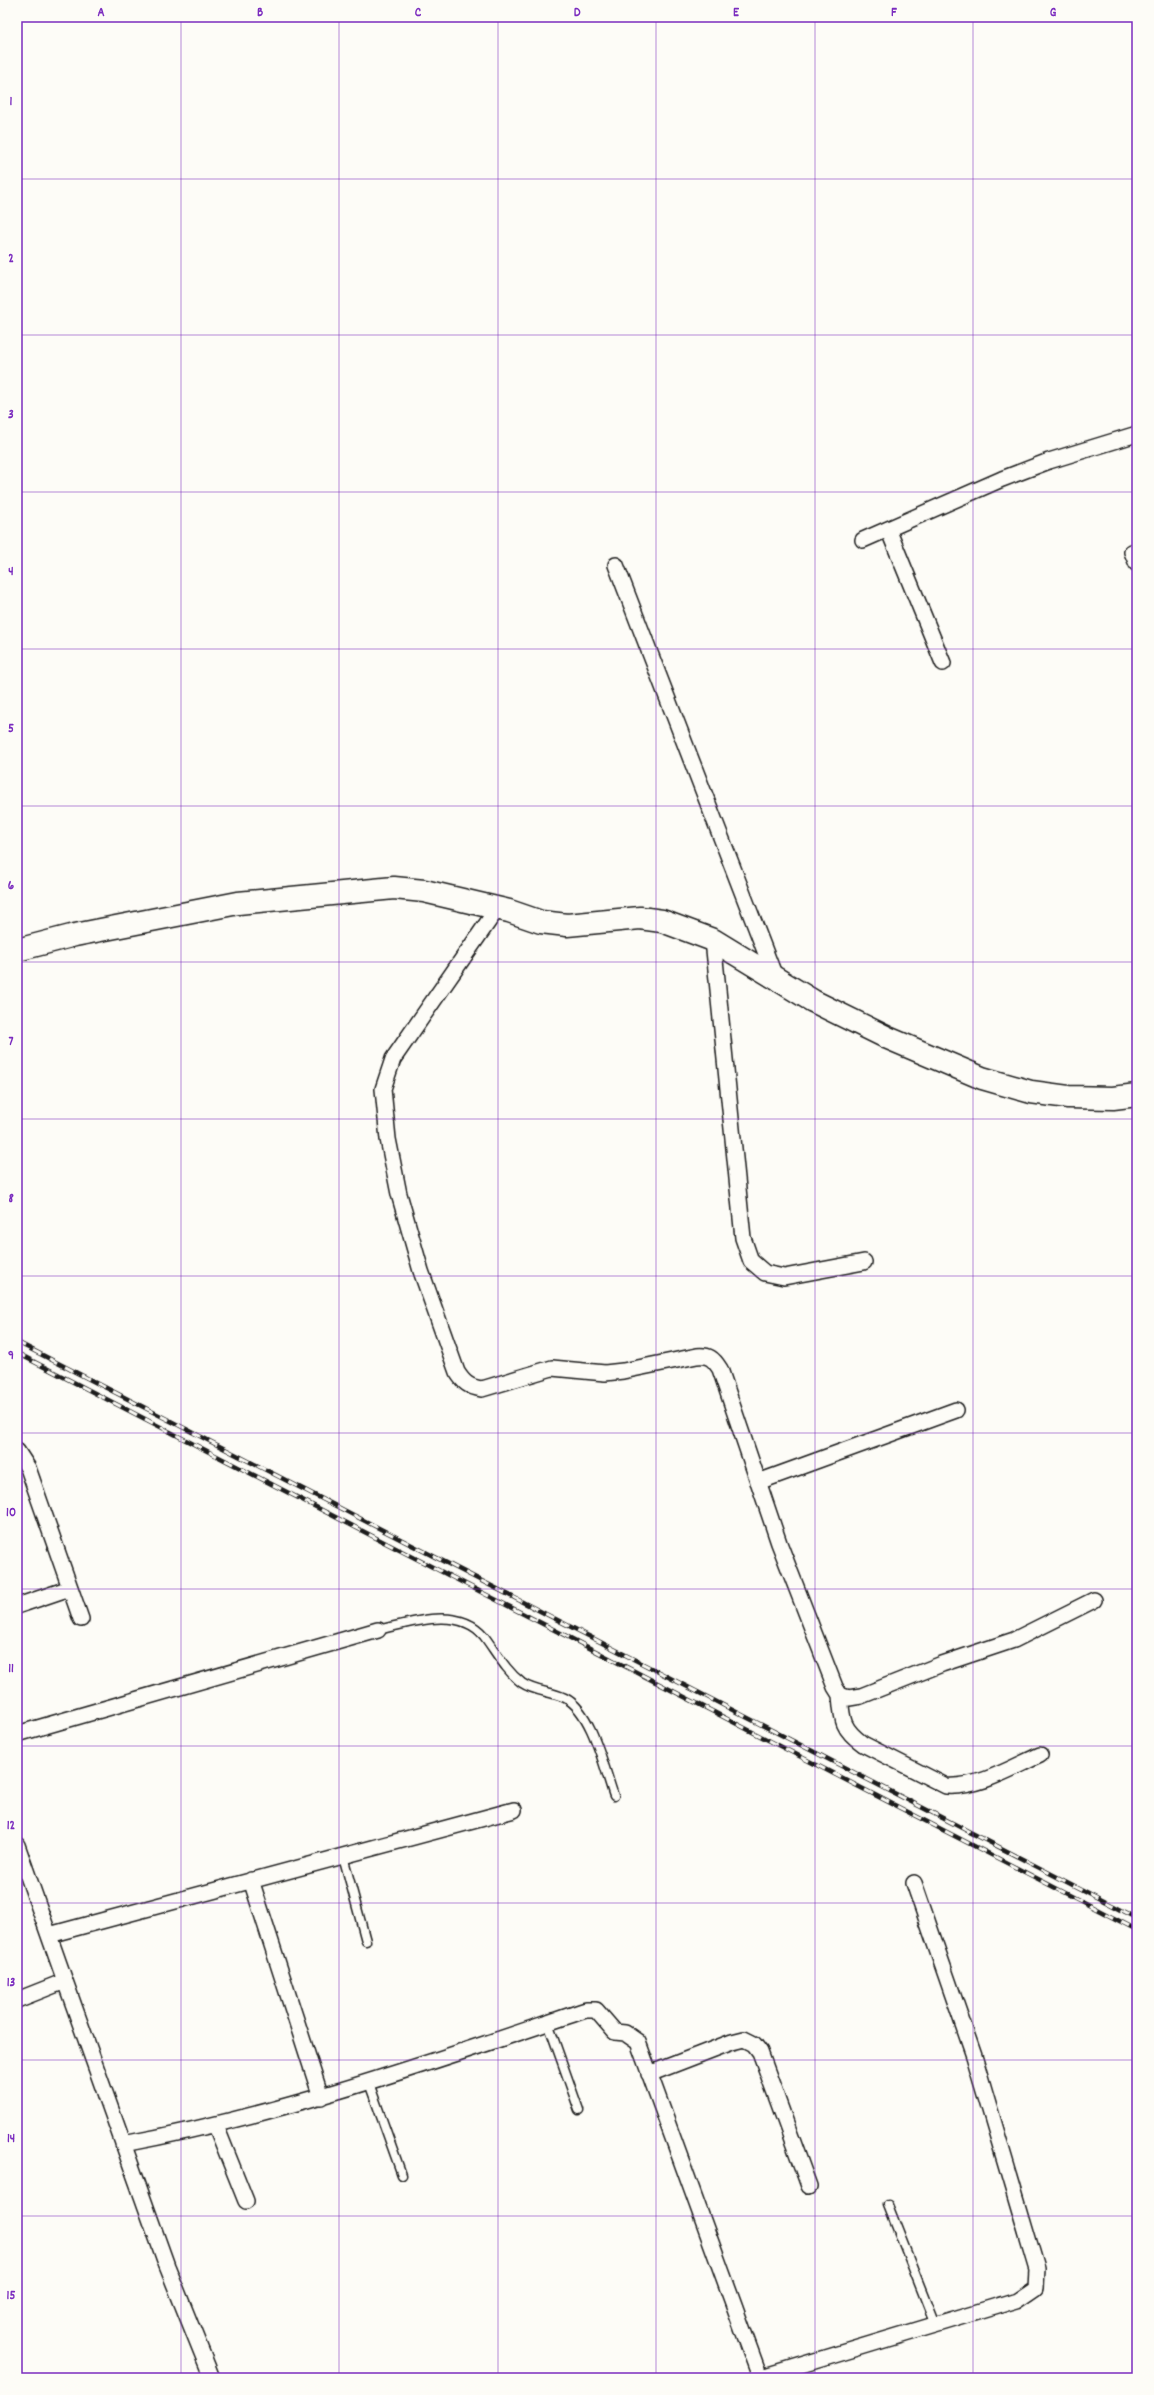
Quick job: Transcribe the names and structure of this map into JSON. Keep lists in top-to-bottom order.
{
  "grid": {
    "columns": [
      "A",
      "B",
      "C",
      "D",
      "E",
      "F",
      "G"
    ],
    "rows": [
      "1",
      "2",
      "3",
      "4",
      "5",
      "6",
      "7",
      "8",
      "9",
      "10",
      "11",
      "12",
      "13",
      "14",
      "15"
    ]
  }
}
